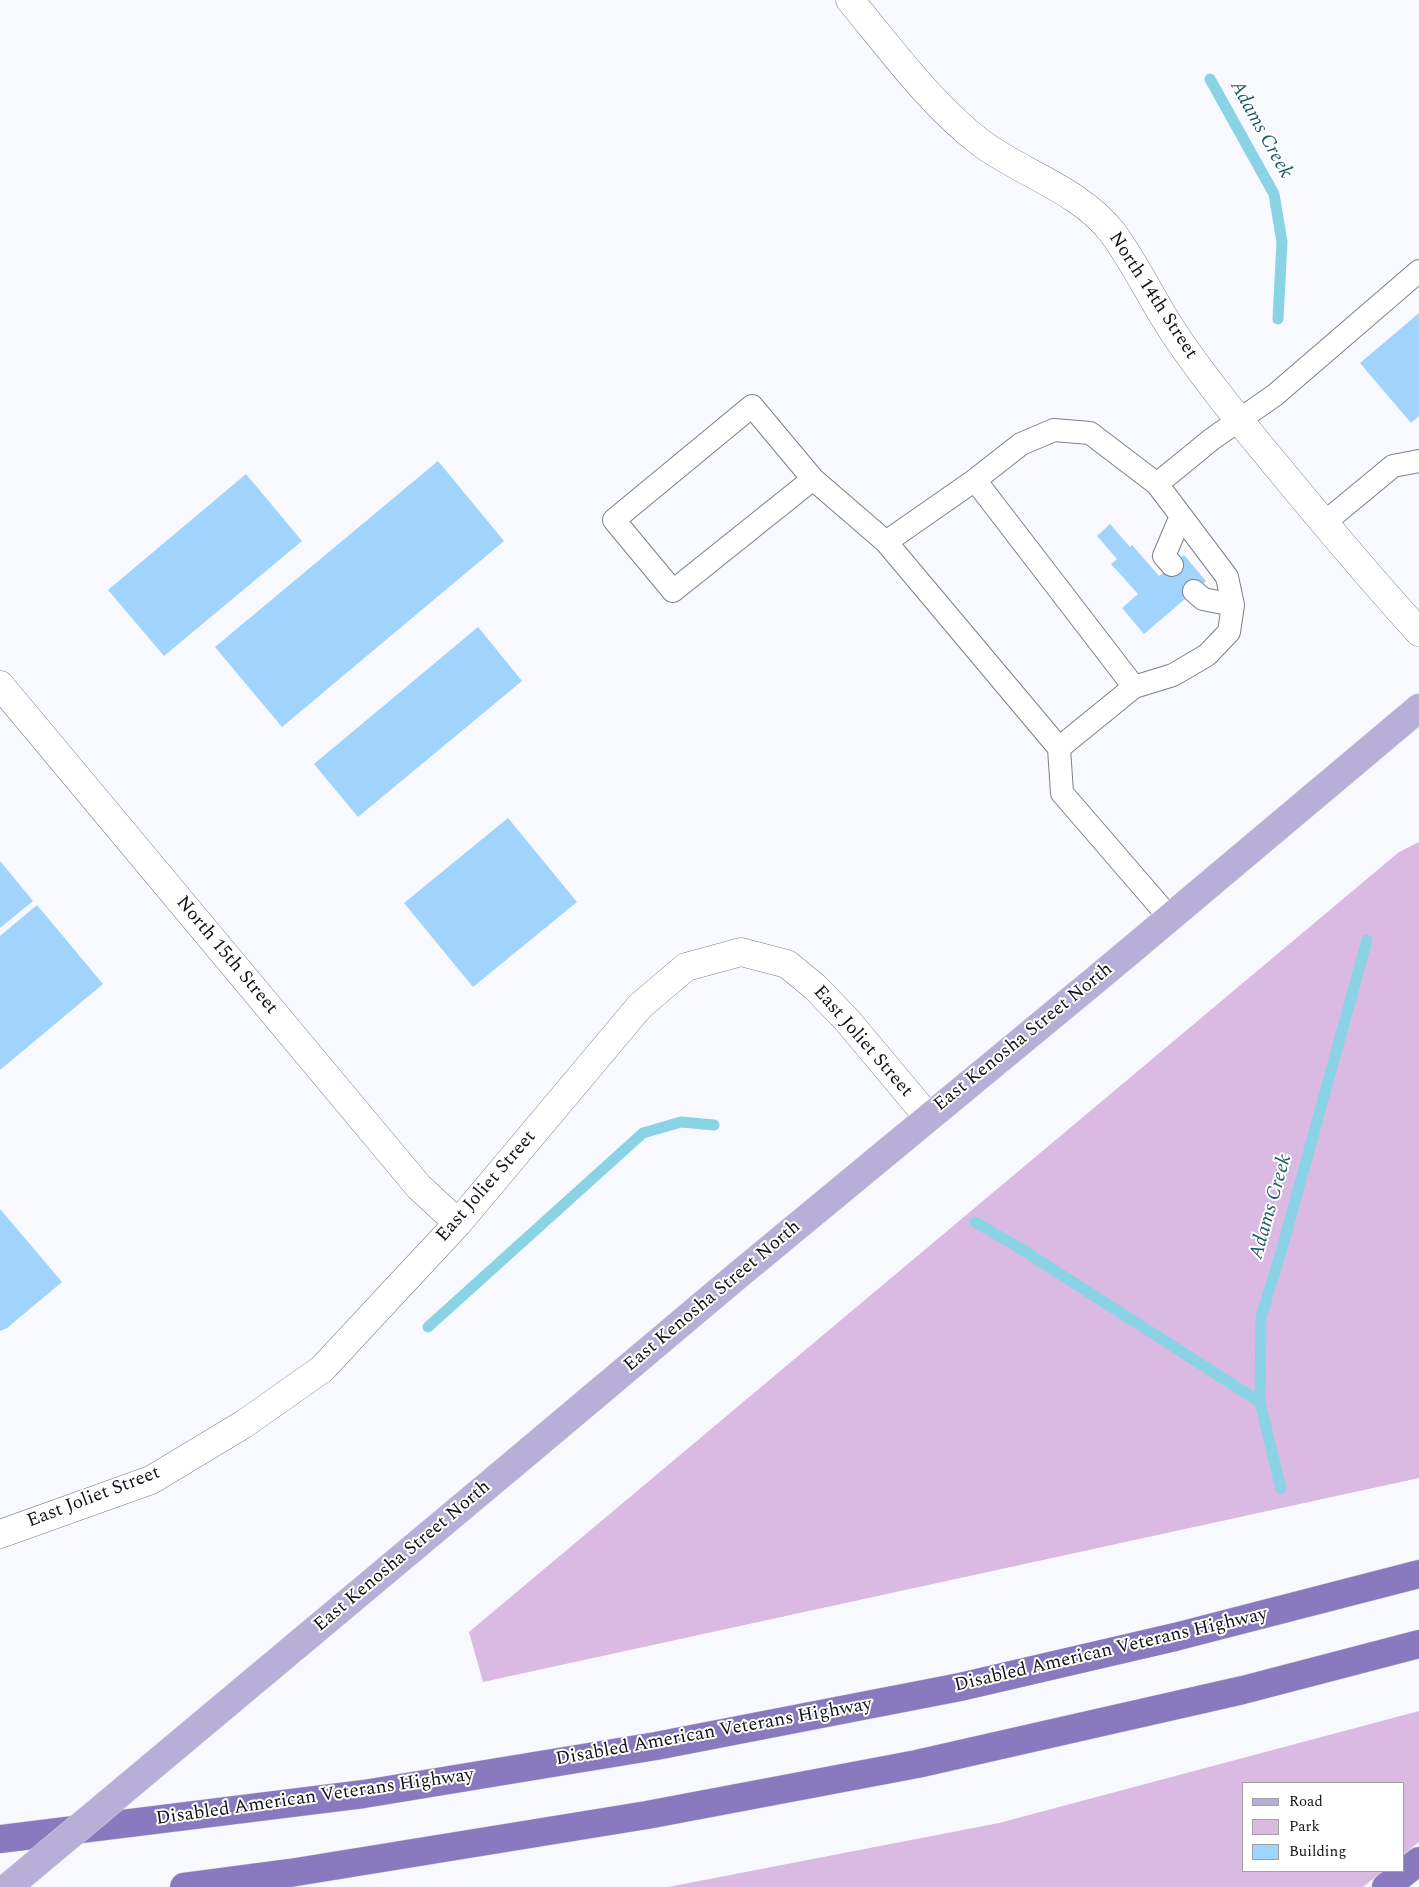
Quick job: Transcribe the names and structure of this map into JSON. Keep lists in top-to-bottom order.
{
  "streets": {
    "highway": ["Disabled American Veterans Highway"],
    "main road": ["East Kenosha Street North"],
    "street": ["North 14th Street", "North 15th Street", "East Joliet Street"]
  },
  "crossings": [
    ["North 15th Street", "East Joliet Street"],
    ["East Kenosha Street North", "East Joliet Street"]
  ],
  "water": ["Adams Creek"],
  "legend": ["Road", "Park", "Building"]
}
